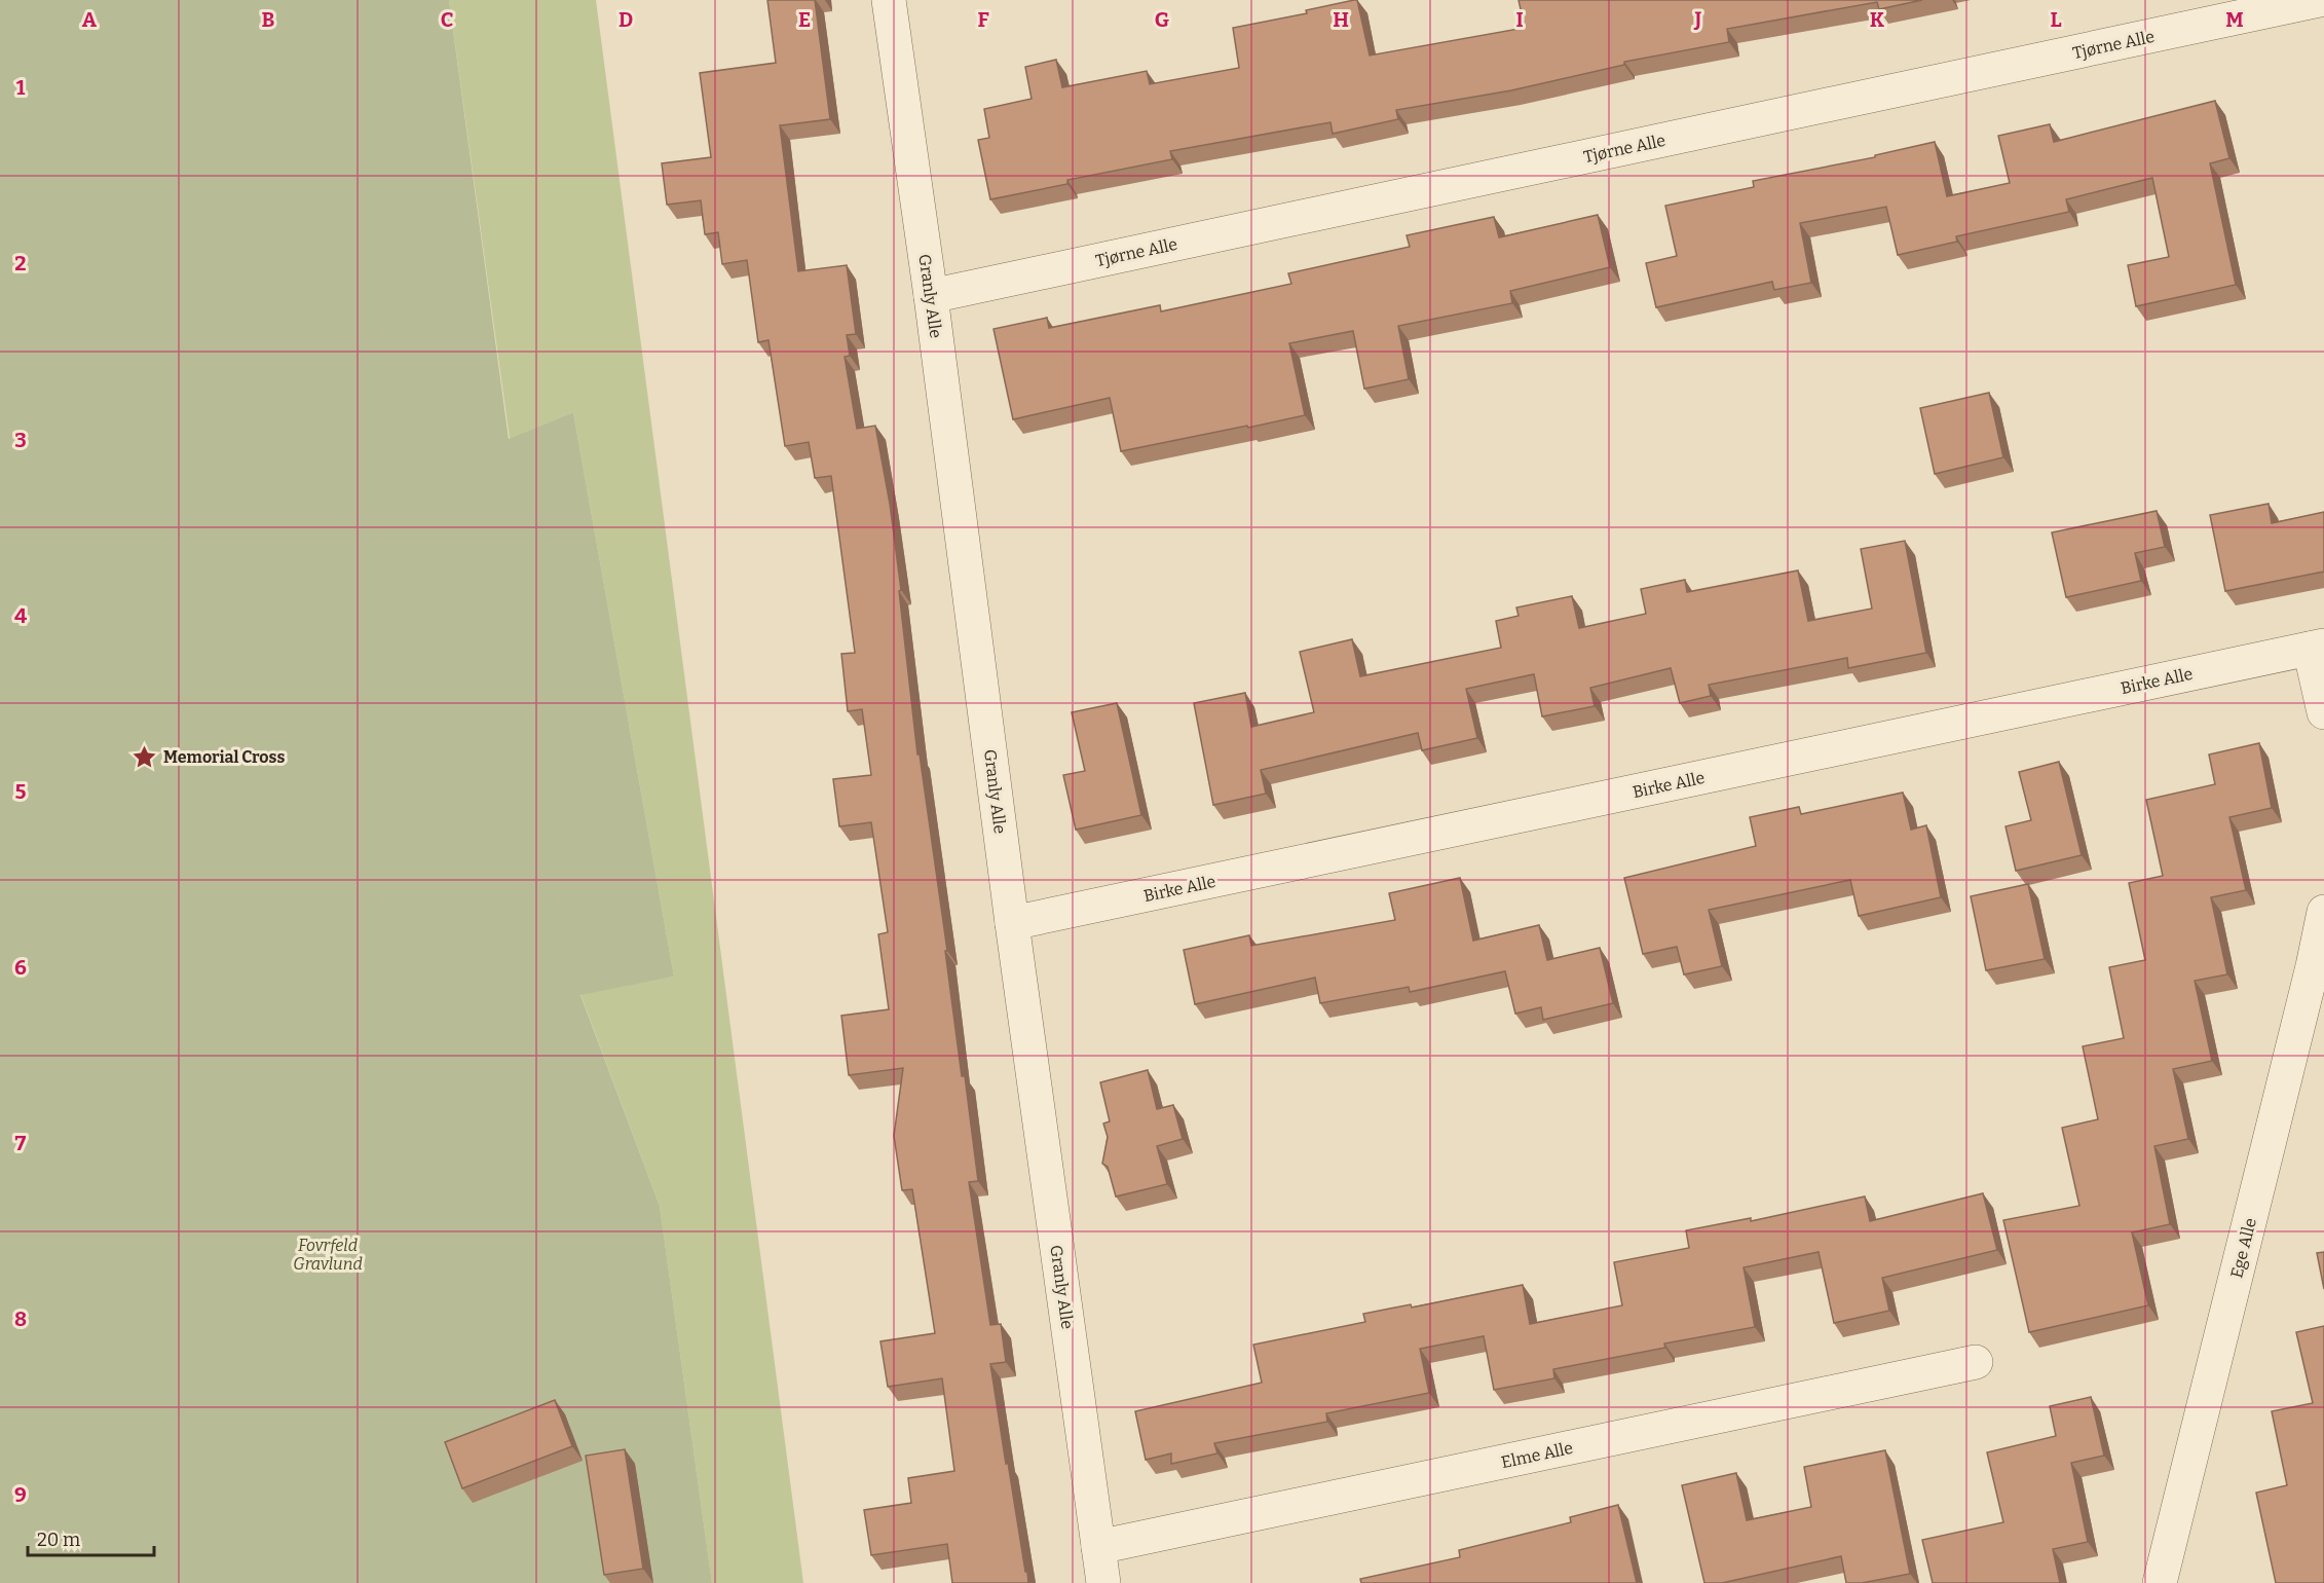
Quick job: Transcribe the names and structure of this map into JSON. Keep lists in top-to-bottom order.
{
  "streets": {
    "street": [
      "Tjørne Alle",
      "Granly Alle",
      "Birke Alle",
      "Ege Alle",
      "Elme Alle"
    ]
  },
  "crossings": [
    ["Tjørne Alle", "Granly Alle"],
    ["Granly Alle", "Birke Alle"],
    ["Granly Alle", "Elme Alle"]
  ],
  "parks": ["Fovrfeld Gravlund"],
  "places": {
    "place": ["Memorial Cross"]
  },
  "scale_bar": "20 m",
  "grid": {
    "columns": [
      "A",
      "B",
      "C",
      "D",
      "E",
      "F",
      "G",
      "H",
      "I",
      "J",
      "K",
      "L",
      "M"
    ],
    "rows": [
      "1",
      "2",
      "3",
      "4",
      "5",
      "6",
      "7",
      "8",
      "9"
    ]
  }
}
